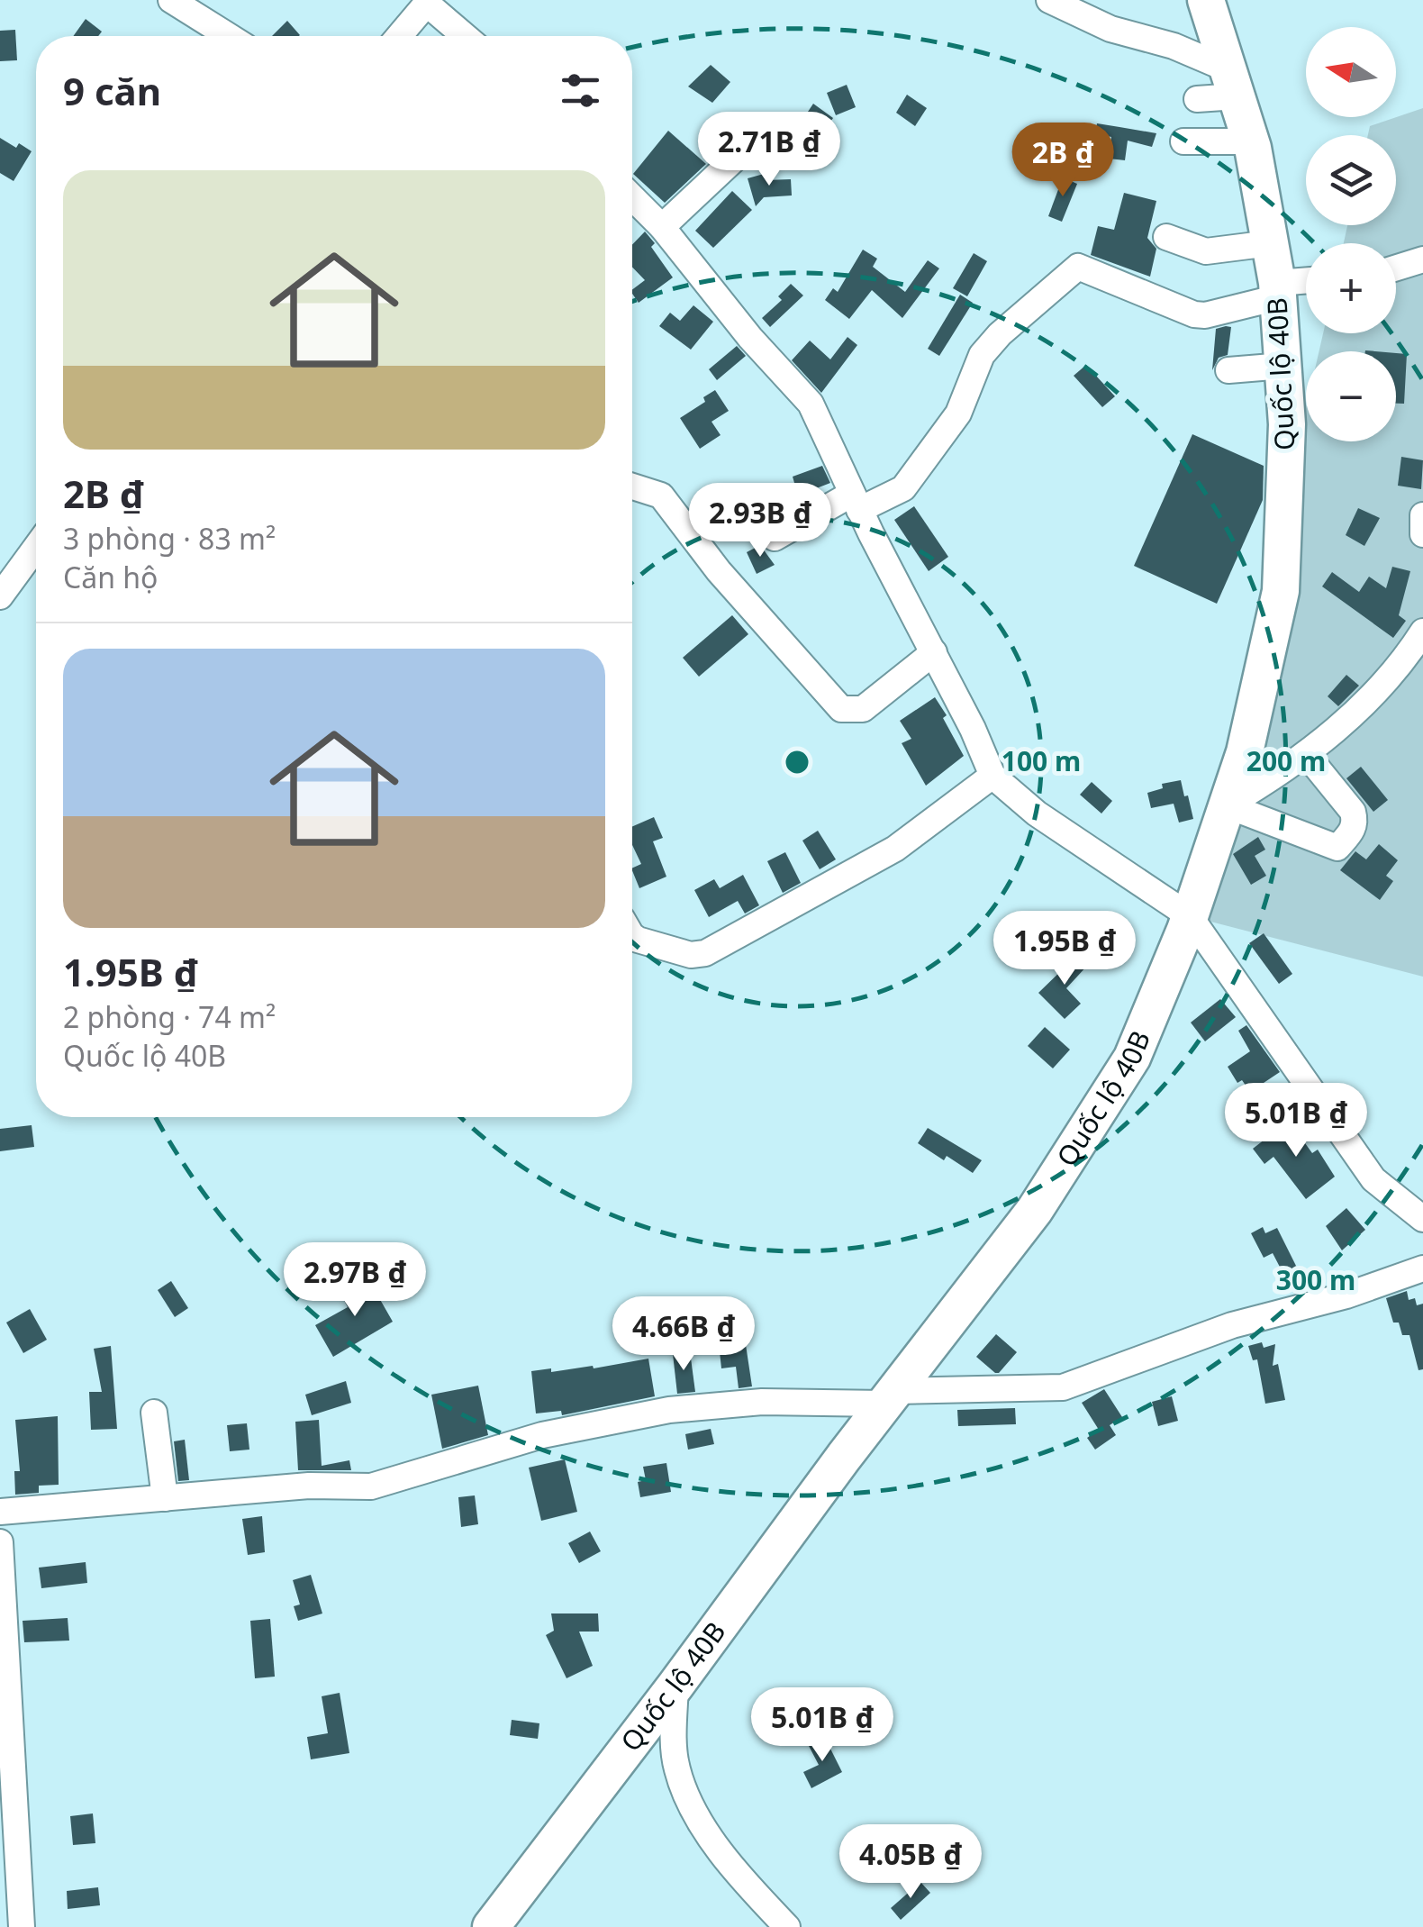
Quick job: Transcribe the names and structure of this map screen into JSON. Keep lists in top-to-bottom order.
{
  "streets": {
    "highway": ["Quốc lộ 40B"]
  },
  "north": "left",
  "page": {
    "map_buttons": ["+", "−"],
    "heading": "9 căn",
    "price": [
      "2.71B ₫",
      "2B ₫",
      "2.93B ₫",
      "1.95B ₫",
      "5.01B ₫",
      "2.97B ₫",
      "4.66B ₫",
      "5.01B ₫",
      "4.05B ₫"
    ],
    "list": [
      {
        "name": "2B ₫",
        "note": "3 phòng · 83 m² · Căn hộ"
      },
      {
        "name": "1.95B ₫",
        "note": "2 phòng · 74 m² · Quốc lộ 40B"
      }
    ]
  },
  "rings": ["100 m", "200 m", "300 m"]
}
